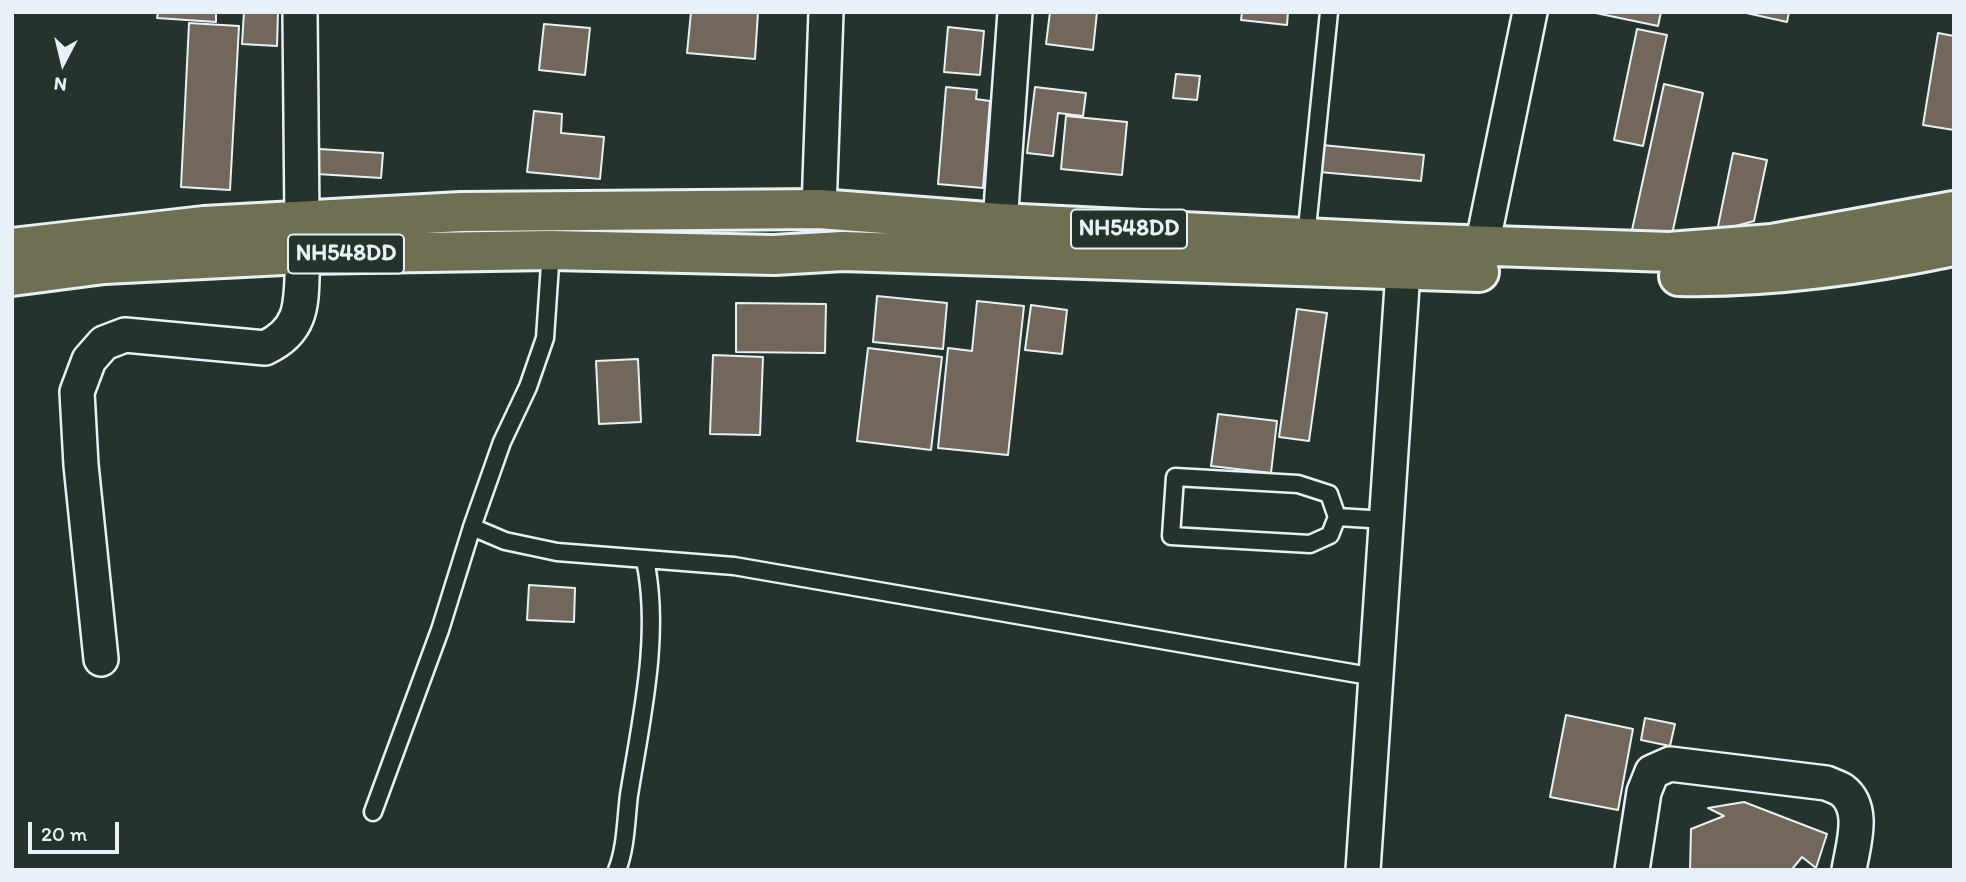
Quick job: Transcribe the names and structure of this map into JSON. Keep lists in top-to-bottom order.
{
  "streets": {
    "highway": ["NH548DD"]
  },
  "scale_bar": "20 m",
  "north": "bottom"
}
